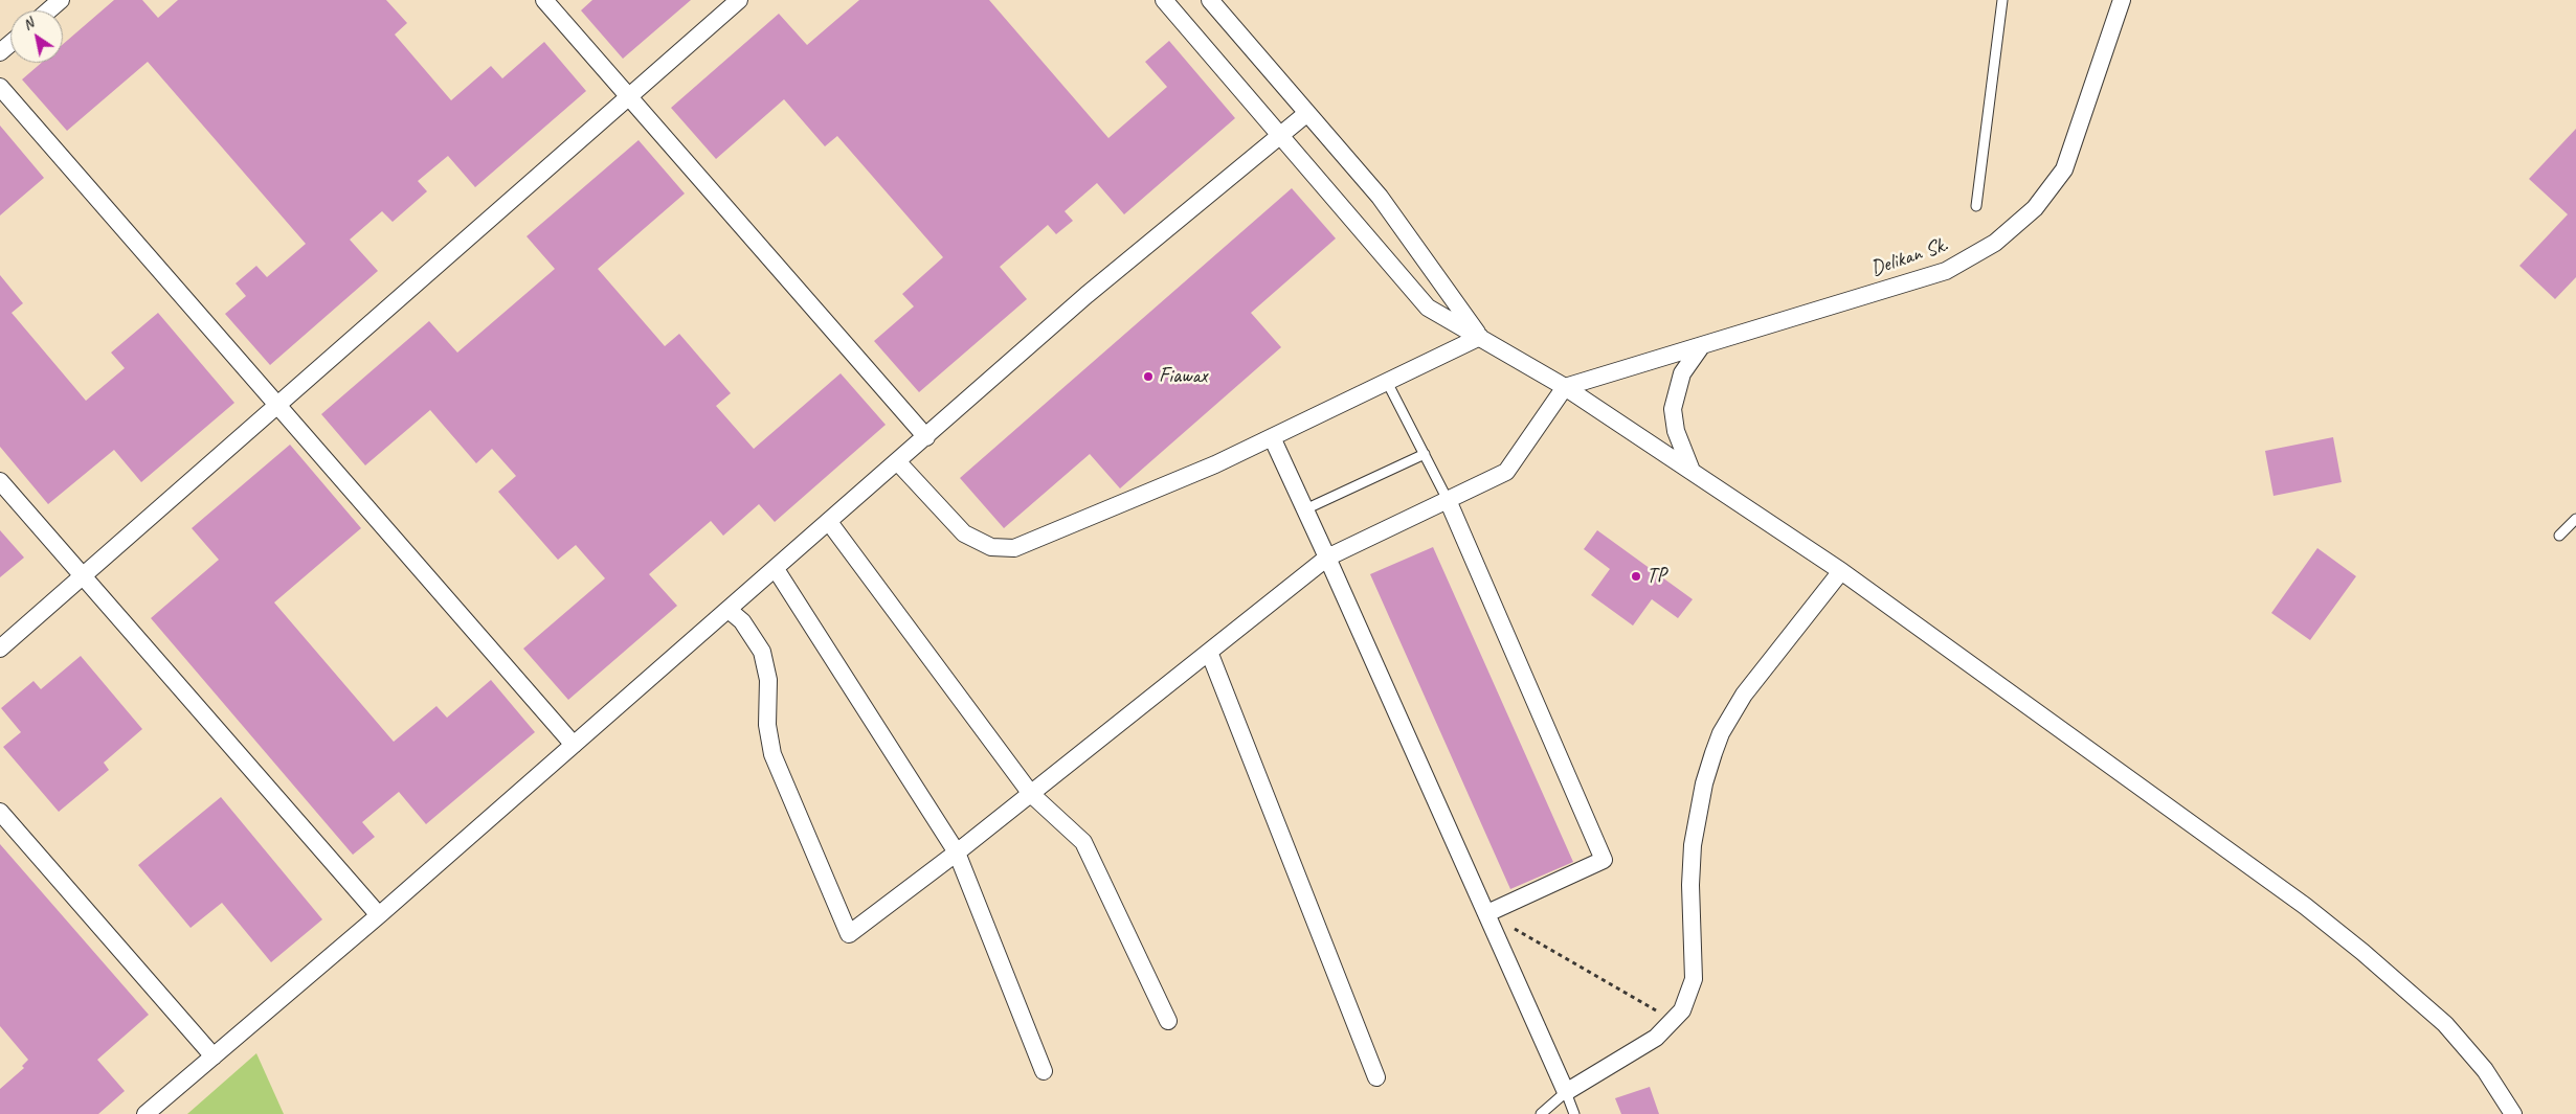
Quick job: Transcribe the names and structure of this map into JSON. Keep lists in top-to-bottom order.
{
  "streets": {
    "street": ["Delikan Sk."]
  },
  "places": ["Fiawax", "TP"],
  "north": "top left"
}
